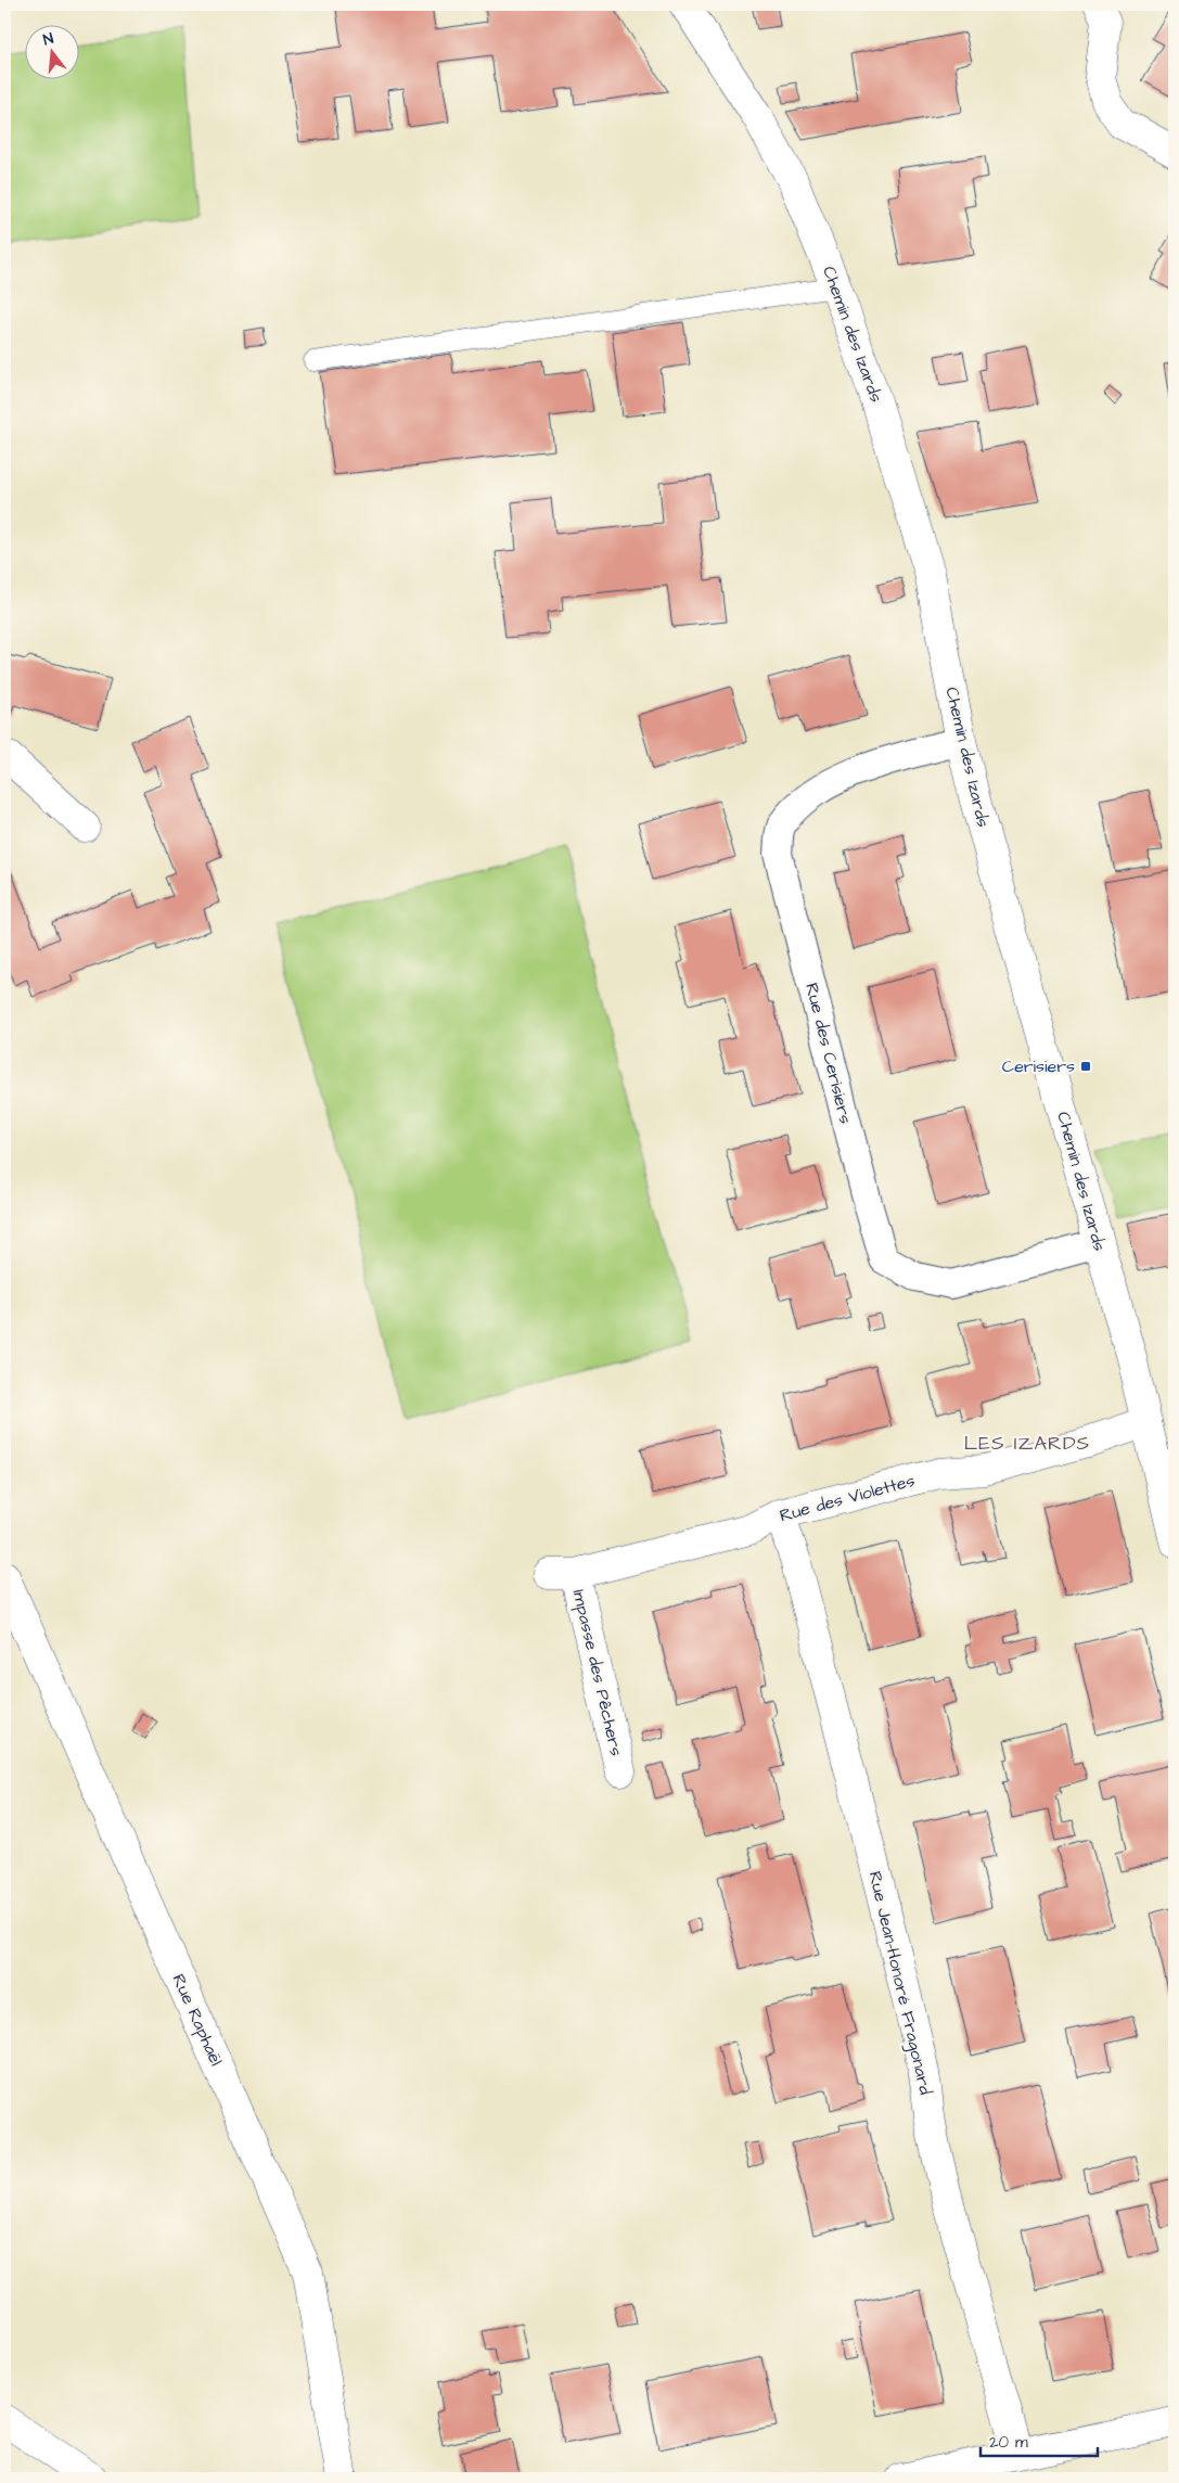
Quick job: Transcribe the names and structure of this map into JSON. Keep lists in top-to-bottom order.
{
  "streets": {
    "street": [
      "Chemin des Izards",
      "Rue des Cerisiers",
      "Rue des Violettes",
      "Impasse des Pêchers",
      "Rue Jean-Honoré Fragonard",
      "Rue Raphaël"
    ]
  },
  "crossings": [
    ["Chemin des Izards", "Rue des Cerisiers"],
    ["Chemin des Izards", "Rue des Violettes"],
    ["Rue des Violettes", "Impasse des Pêchers"],
    ["Rue des Violettes", "Rue Jean-Honoré Fragonard"]
  ],
  "districts": ["LES IZARDS"],
  "places": {
    "transit": ["Cerisiers"]
  },
  "scale_bar": "20 m",
  "north": "top"
}
